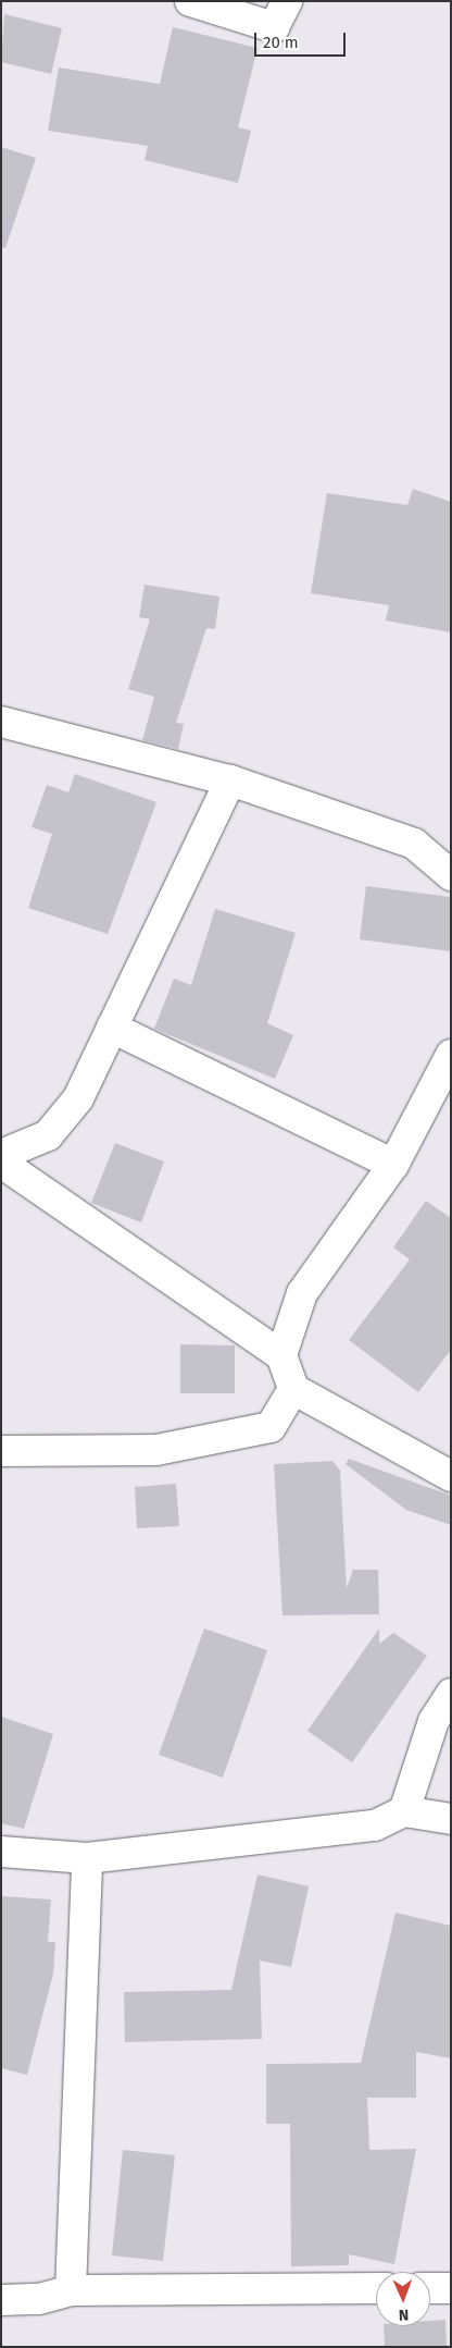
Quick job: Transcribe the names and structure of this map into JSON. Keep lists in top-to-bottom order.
{
  "scale_bar": "20 m",
  "north": "bottom"
}
